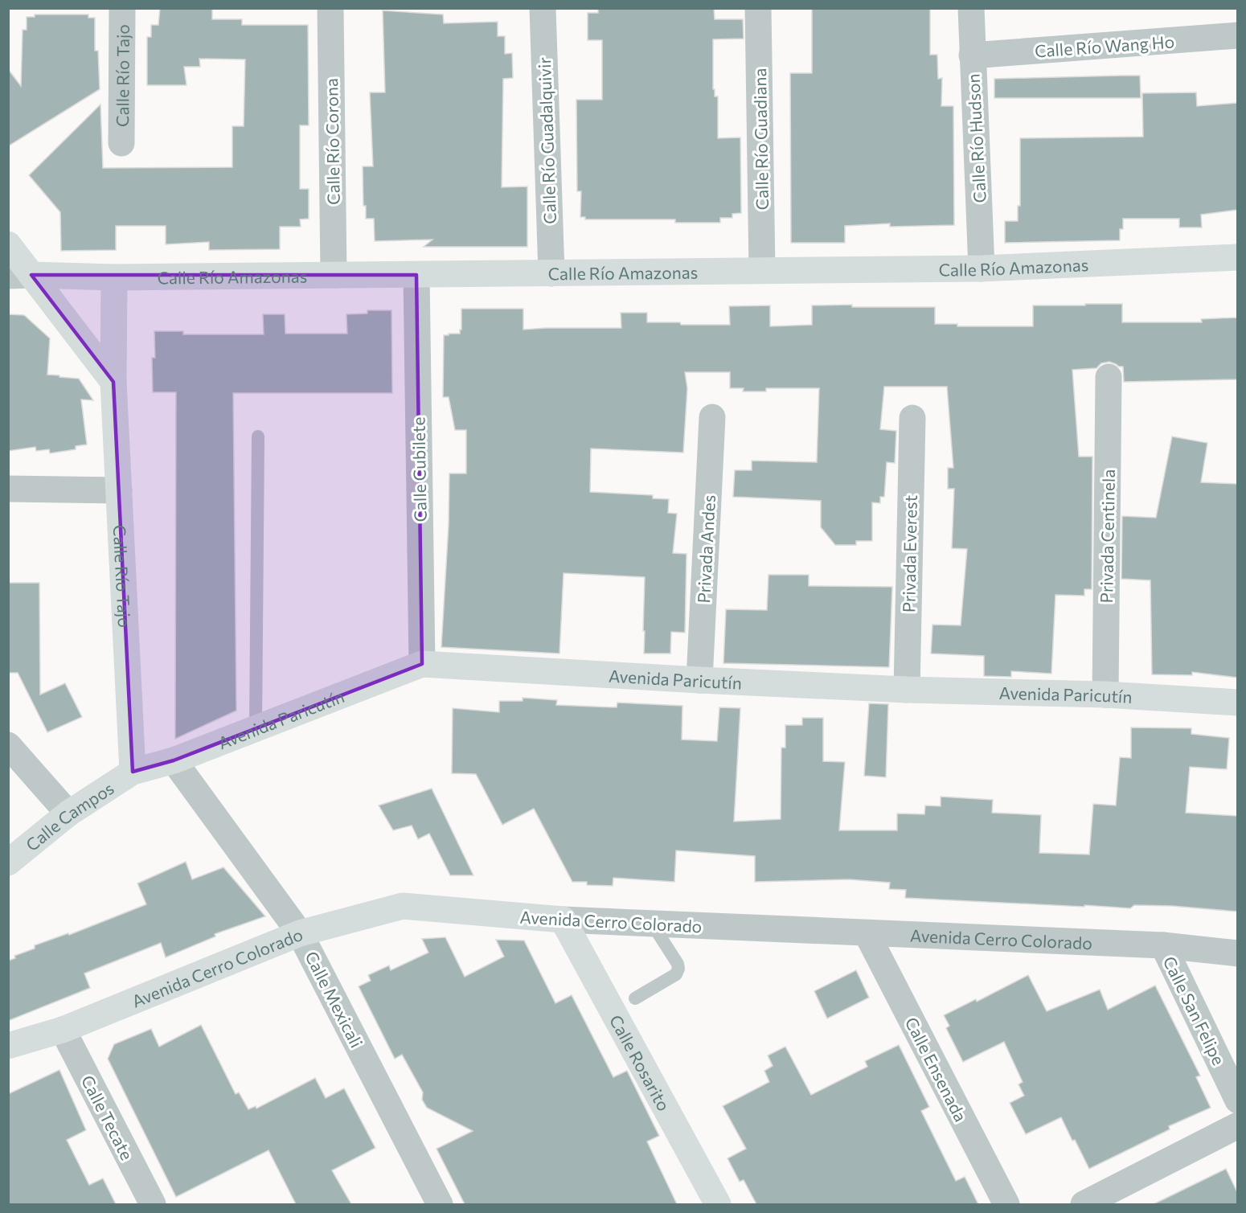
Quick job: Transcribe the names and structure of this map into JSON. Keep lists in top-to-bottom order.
{
  "streets": {
    "street": [
      "Calle Río Wang Ho",
      "Calle Río Tajo",
      "Calle Río Hudson",
      "Calle Río Guadiana",
      "Calle Río Guadalquivir",
      "Calle Río Corona",
      "Calle Río Amazonas",
      "Calle Cubilete",
      "Privada Centinela",
      "Privada Andes",
      "Privada Everest",
      "Avenida Paricutín",
      "Calle Campos",
      "Avenida Cerro Colorado",
      "Calle Mexicali",
      "Calle San Felipe",
      "Calle Rosarito",
      "Calle Ensenada",
      "Calle Tecate"
    ]
  },
  "crossings": [
    ["Calle Río Wang Ho", "Calle Río Hudson"],
    ["Calle Río Tajo", "Calle Río Amazonas"],
    ["Calle Río Tajo", "Avenida Paricutín"],
    ["Calle Río Tajo", "Calle Campos"],
    ["Calle Río Hudson", "Calle Río Amazonas"],
    ["Calle Río Guadiana", "Calle Río Amazonas"],
    ["Calle Río Guadalquivir", "Calle Río Amazonas"],
    ["Calle Río Corona", "Calle Río Amazonas"],
    ["Calle Río Amazonas", "Calle Cubilete"],
    ["Calle Cubilete", "Avenida Paricutín"],
    ["Privada Centinela", "Avenida Paricutín"],
    ["Privada Andes", "Avenida Paricutín"],
    ["Privada Everest", "Avenida Paricutín"],
    ["Avenida Paricutín", "Calle Campos"],
    ["Avenida Paricutín", "Calle Mexicali"],
    ["Avenida Cerro Colorado", "Calle Mexicali"],
    ["Avenida Cerro Colorado", "Calle San Felipe"],
    ["Avenida Cerro Colorado", "Calle Rosarito"],
    ["Avenida Cerro Colorado", "Calle Ensenada"],
    ["Avenida Cerro Colorado", "Calle Tecate"]
  ]
}
